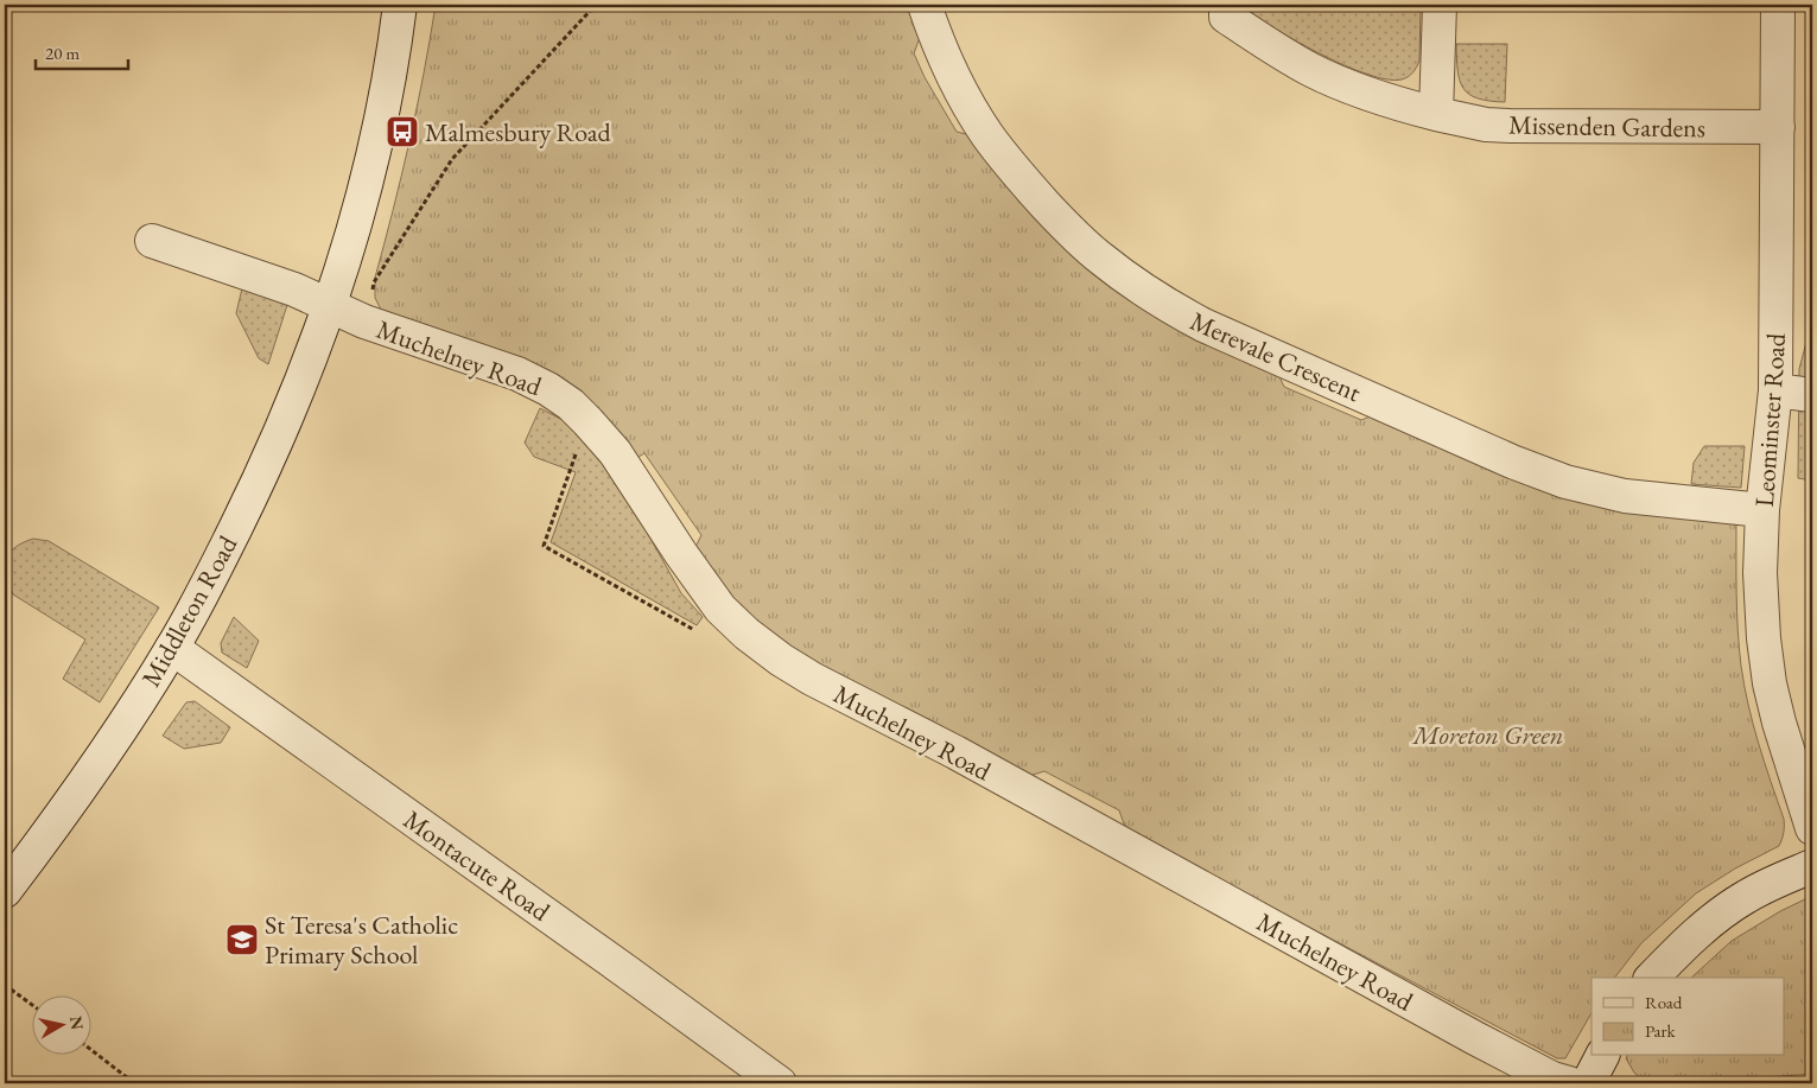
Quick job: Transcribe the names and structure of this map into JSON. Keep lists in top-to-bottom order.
{
  "streets": {
    "street": [
      "Missenden Gardens",
      "Merevale Crescent",
      "Muchelney Road",
      "Leominster Road",
      "Middleton Road",
      "Montacute Road"
    ]
  },
  "crossings": [
    ["Missenden Gardens", "Leominster Road"],
    ["Merevale Crescent", "Leominster Road"],
    ["Muchelney Road", "Middleton Road"],
    ["Middleton Road", "Montacute Road"]
  ],
  "parks": ["Moreton Green"],
  "places": {
    "bus stop": ["Malmesbury Road"],
    "school or university": ["St Teresa's Catholic Primary School"]
  },
  "legend": ["Road", "Park"],
  "scale_bar": "20 m",
  "north": "right"
}
